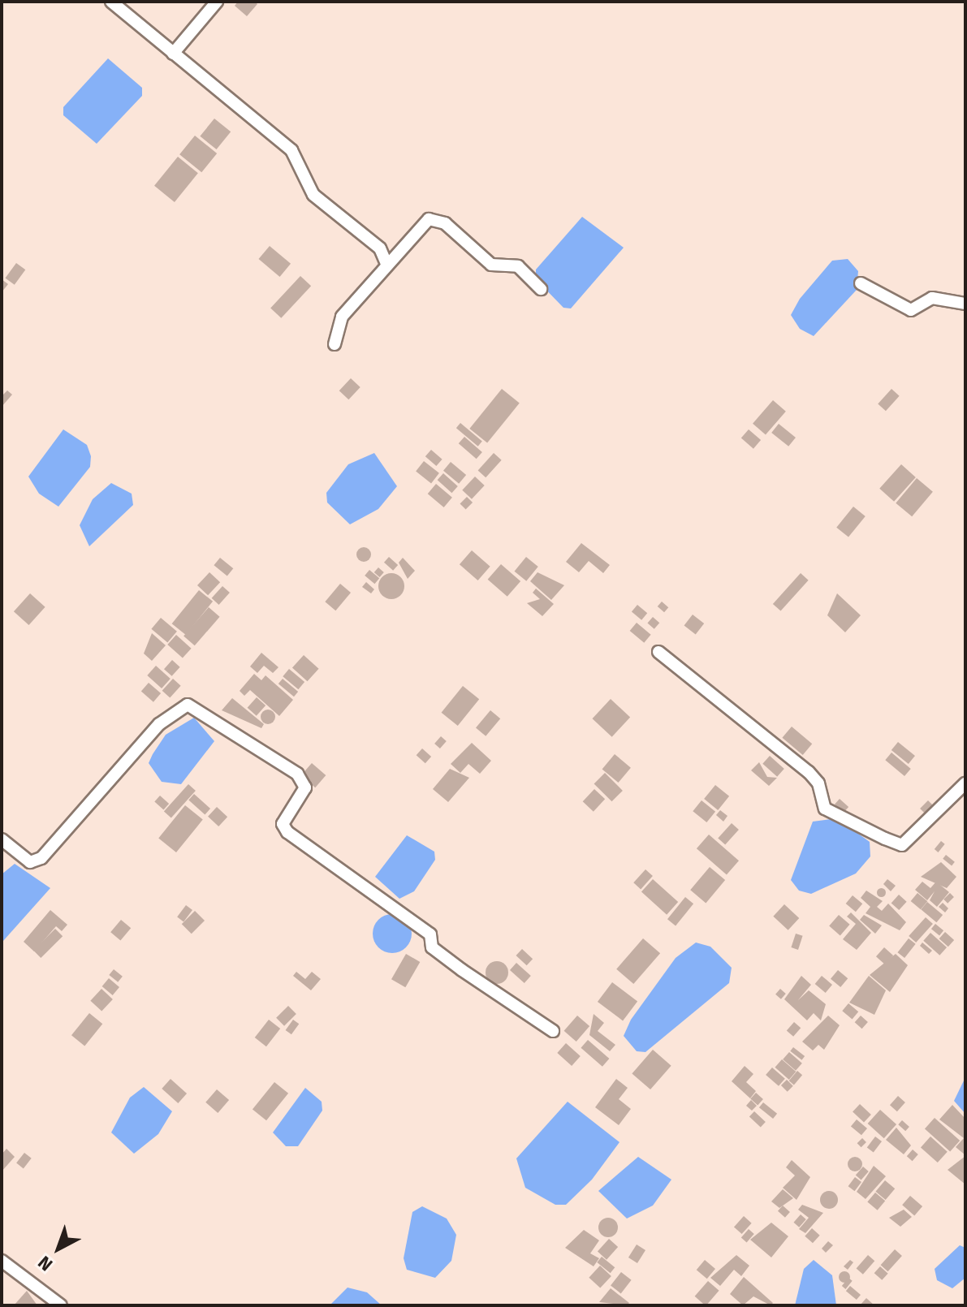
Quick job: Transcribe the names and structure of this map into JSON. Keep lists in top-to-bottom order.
{
  "north": "bottom left"
}
